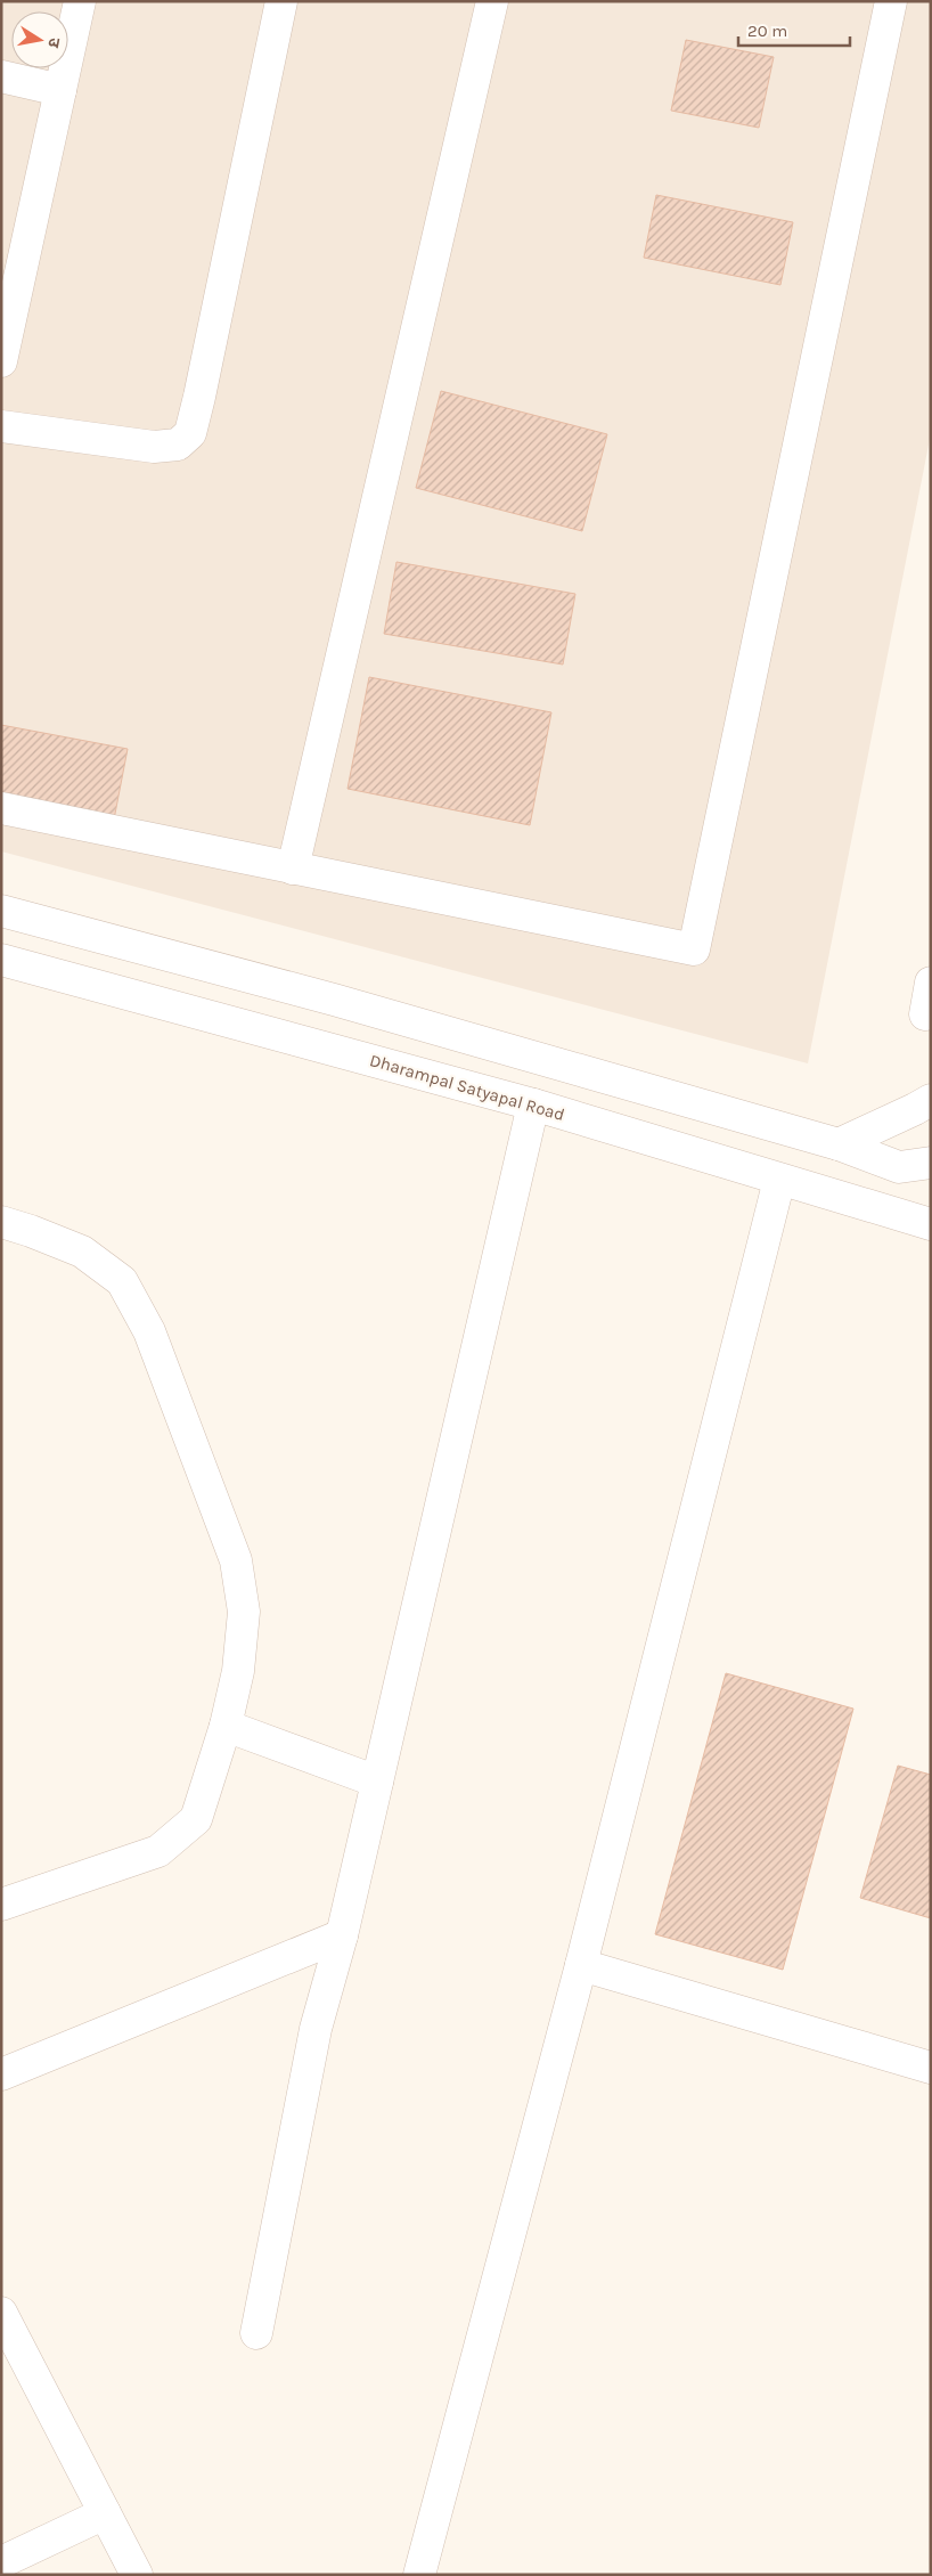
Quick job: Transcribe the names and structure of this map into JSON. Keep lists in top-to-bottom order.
{
  "streets": {
    "street": ["Dharampal Satyapal Road"]
  },
  "scale_bar": "20 m",
  "north": "right"
}
